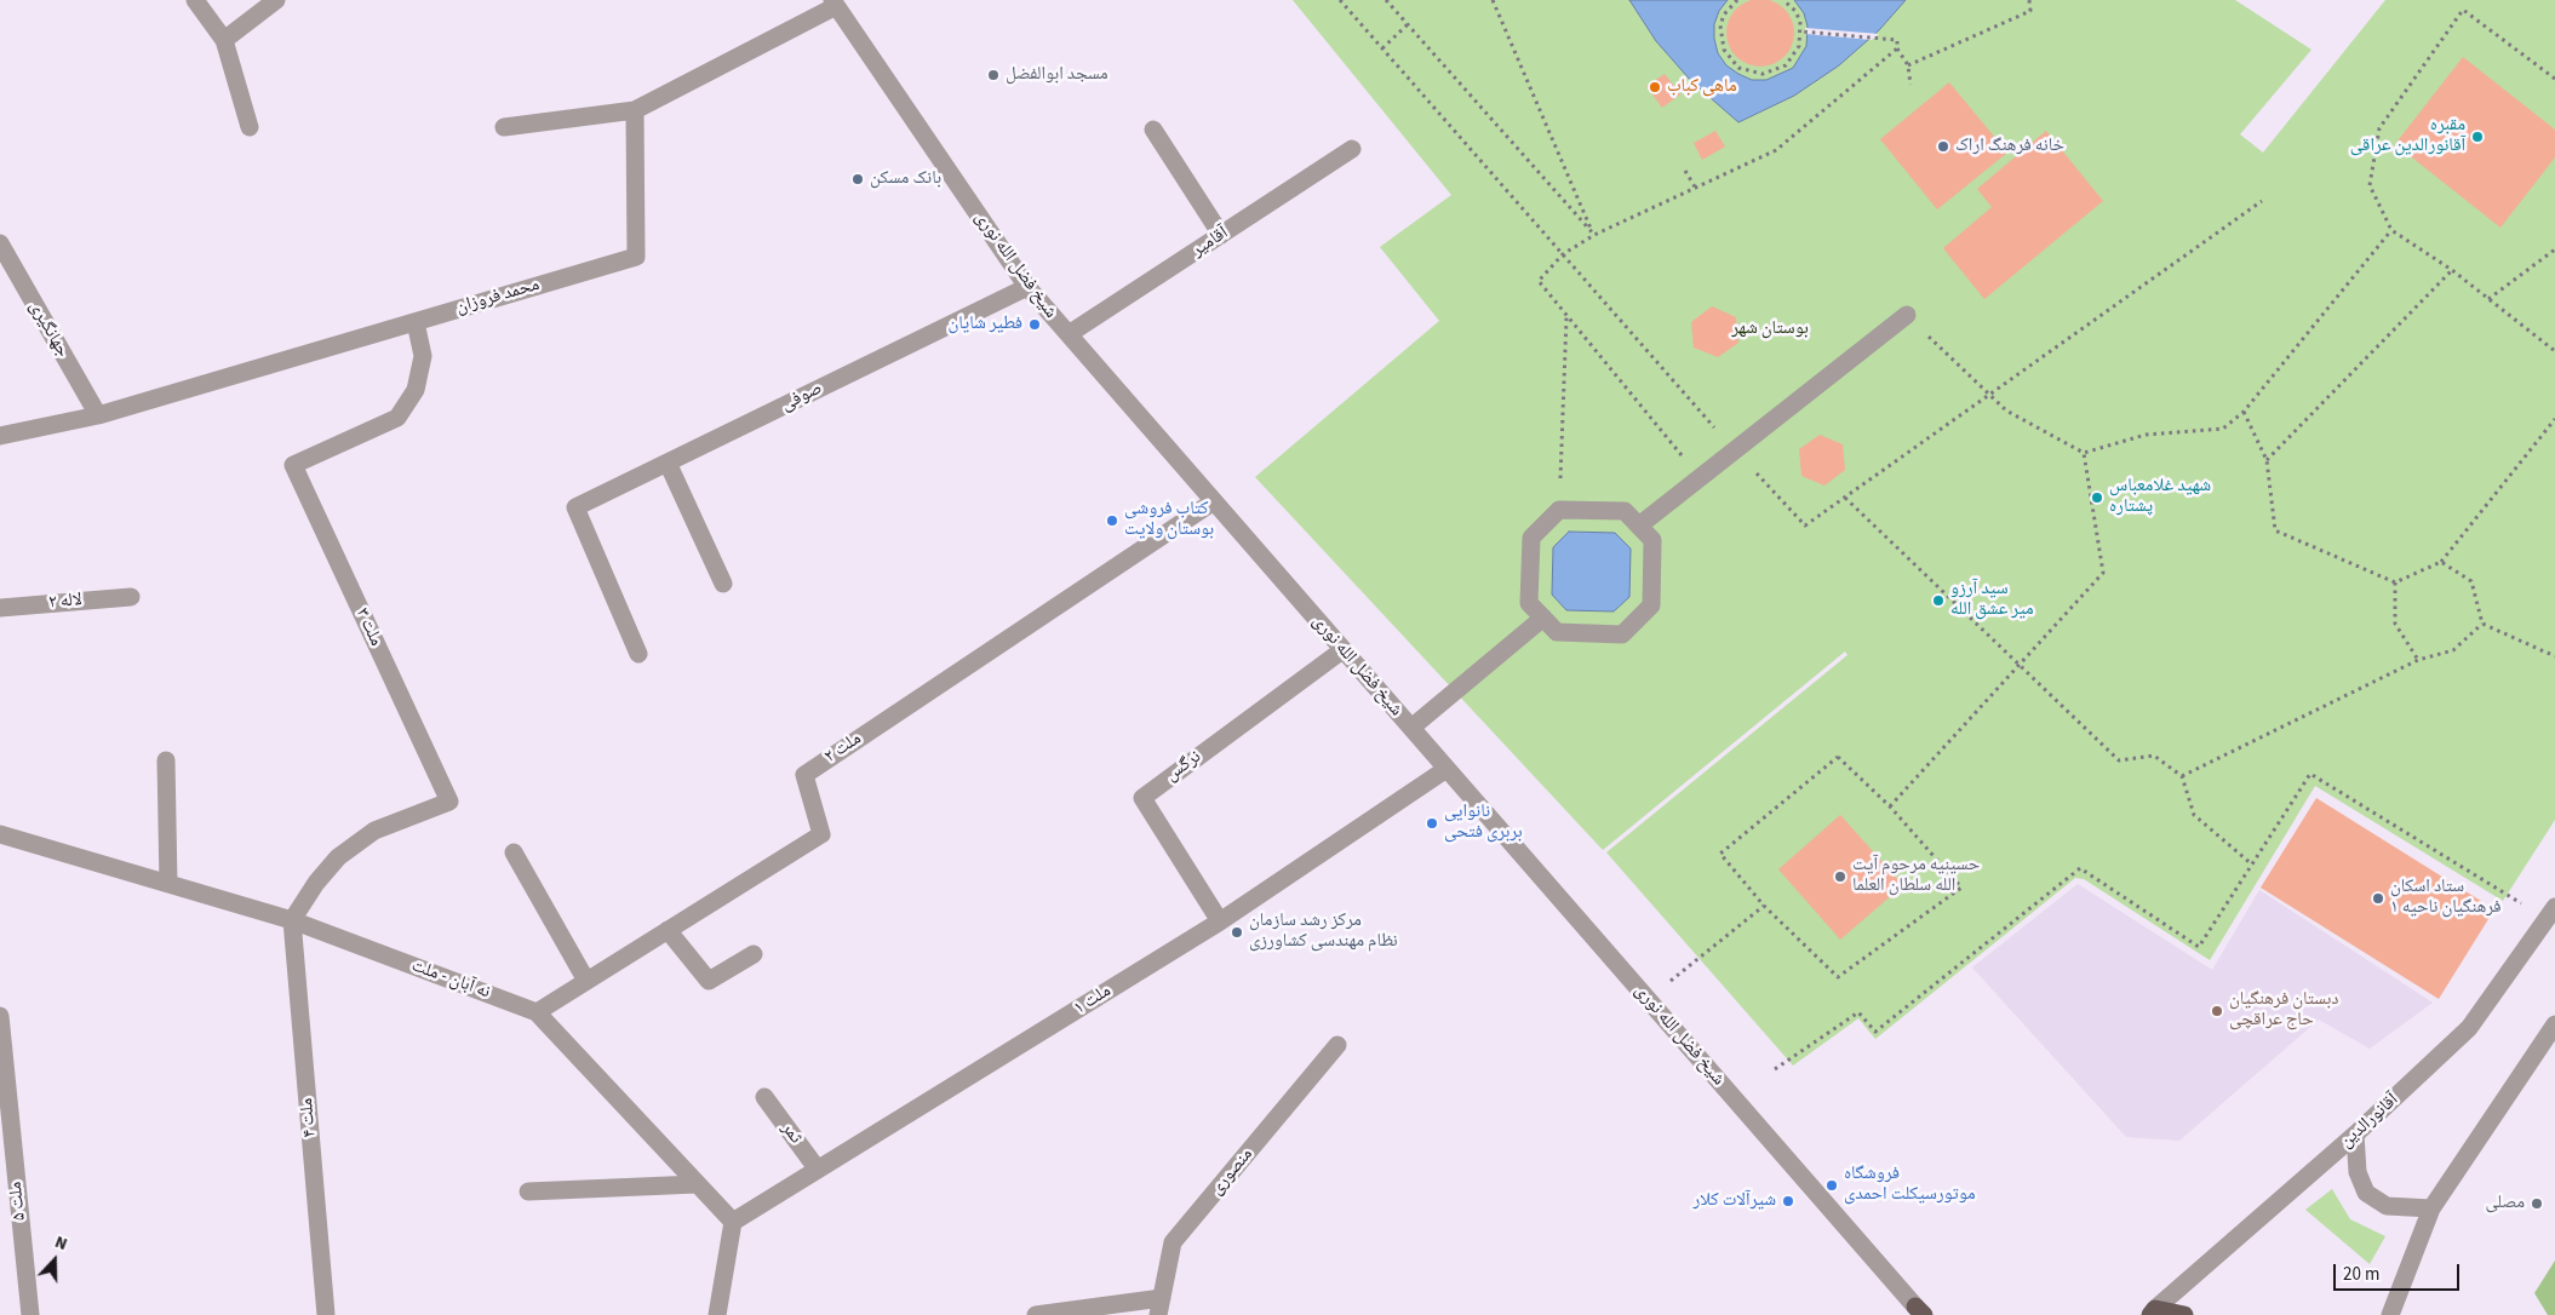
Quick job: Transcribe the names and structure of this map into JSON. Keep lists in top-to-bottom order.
{
  "streets": {
    "street": [
      "آقامیر",
      "شیخ فضل الله نوری",
      "محمد فروزان",
      "جهانگیری",
      "صوفی",
      "لاله ۲",
      "ملت ۳",
      "ملت ۲",
      "نرگس",
      "نه آبان - ملت",
      "ملت ۱",
      "ملت ۴",
      "آقانورالدین",
      "ثمر",
      "منصوری",
      "ملت ۵"
    ]
  },
  "crossings": [
    ["آقامیر", "شیخ فضل الله نوری"],
    ["شیخ فضل الله نوری", "صوفی"],
    ["شیخ فضل الله نوری", "ملت ۲"],
    ["شیخ فضل الله نوری", "نرگس"],
    ["شیخ فضل الله نوری", "ملت ۱"],
    ["محمد فروزان", "جهانگیری"],
    ["محمد فروزان", "ملت ۳"],
    ["ملت ۳", "نه آبان - ملت"],
    ["ملت ۳", "ملت ۴"],
    ["ملت ۲", "نه آبان - ملت"],
    ["نرگس", "ملت ۱"],
    ["نه آبان - ملت", "ملت ۱"],
    ["نه آبان - ملت", "ملت ۴"],
    ["ملت ۱", "ثمر"]
  ],
  "parks": ["بوستان شهر"],
  "places": [
    "مسجد ابوالفضل",
    "ماهی کباب",
    "مقبره آقانورالدین عراقی",
    "خانه فرهنگ اراک",
    "بانک مسکن",
    "فطیر شایان",
    "شهید غلامعباس پشتاره",
    "کتاب فروشی بوستان ولایت",
    "سید آرزو میر عشق الله",
    "نانوایی بربری فتحی",
    "حسینیه مرحوم آیت الله سلطان العلما",
    "ستاد اسکان فرهنگیان ناحیه ۱",
    "مرکز رشد سازمان نظام مهندسی کشاورزی",
    "دبستان فرهنگیان حاج عراقچی",
    "فروشگاه موتورسیکلت احمدی",
    "شیرآلات کلار",
    "مصلی"
  ],
  "scale_bar": "20 m",
  "north": "top"
}
